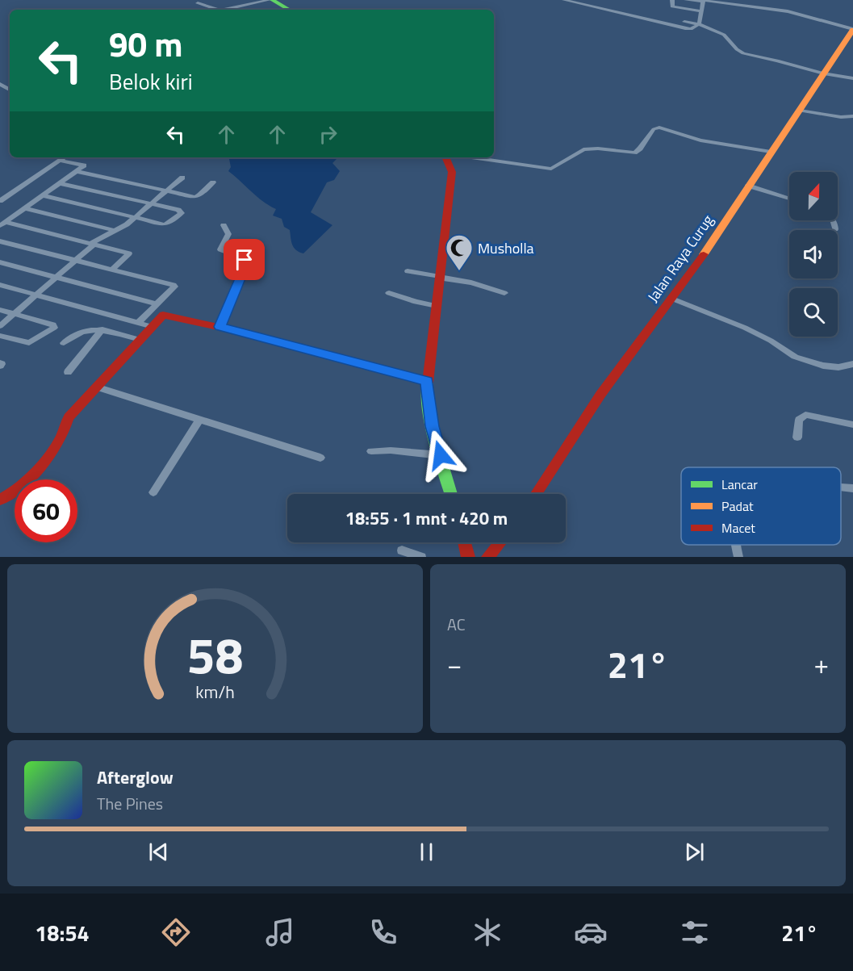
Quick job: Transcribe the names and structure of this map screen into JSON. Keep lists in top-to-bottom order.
{
  "streets": {
    "street": ["Jalan Raya Curug"]
  },
  "places": {
    "mosque": ["Musholla"]
  },
  "legend": ["Lancar", "Padat", "Macet"],
  "north": "top",
  "page": {
    "turn": ["90 m", "Belok kiri"],
    "limit": "60",
    "trip": "18:55 · 1 mnt · 420 m",
    "tile": "AC",
    "heat": ["−", "21°", "+"],
    "song": ["Afterglow", "The Pines"],
    "tabs": ["18:54", "21°"],
    "gauge": ["58", "km/h"]
  }
}
